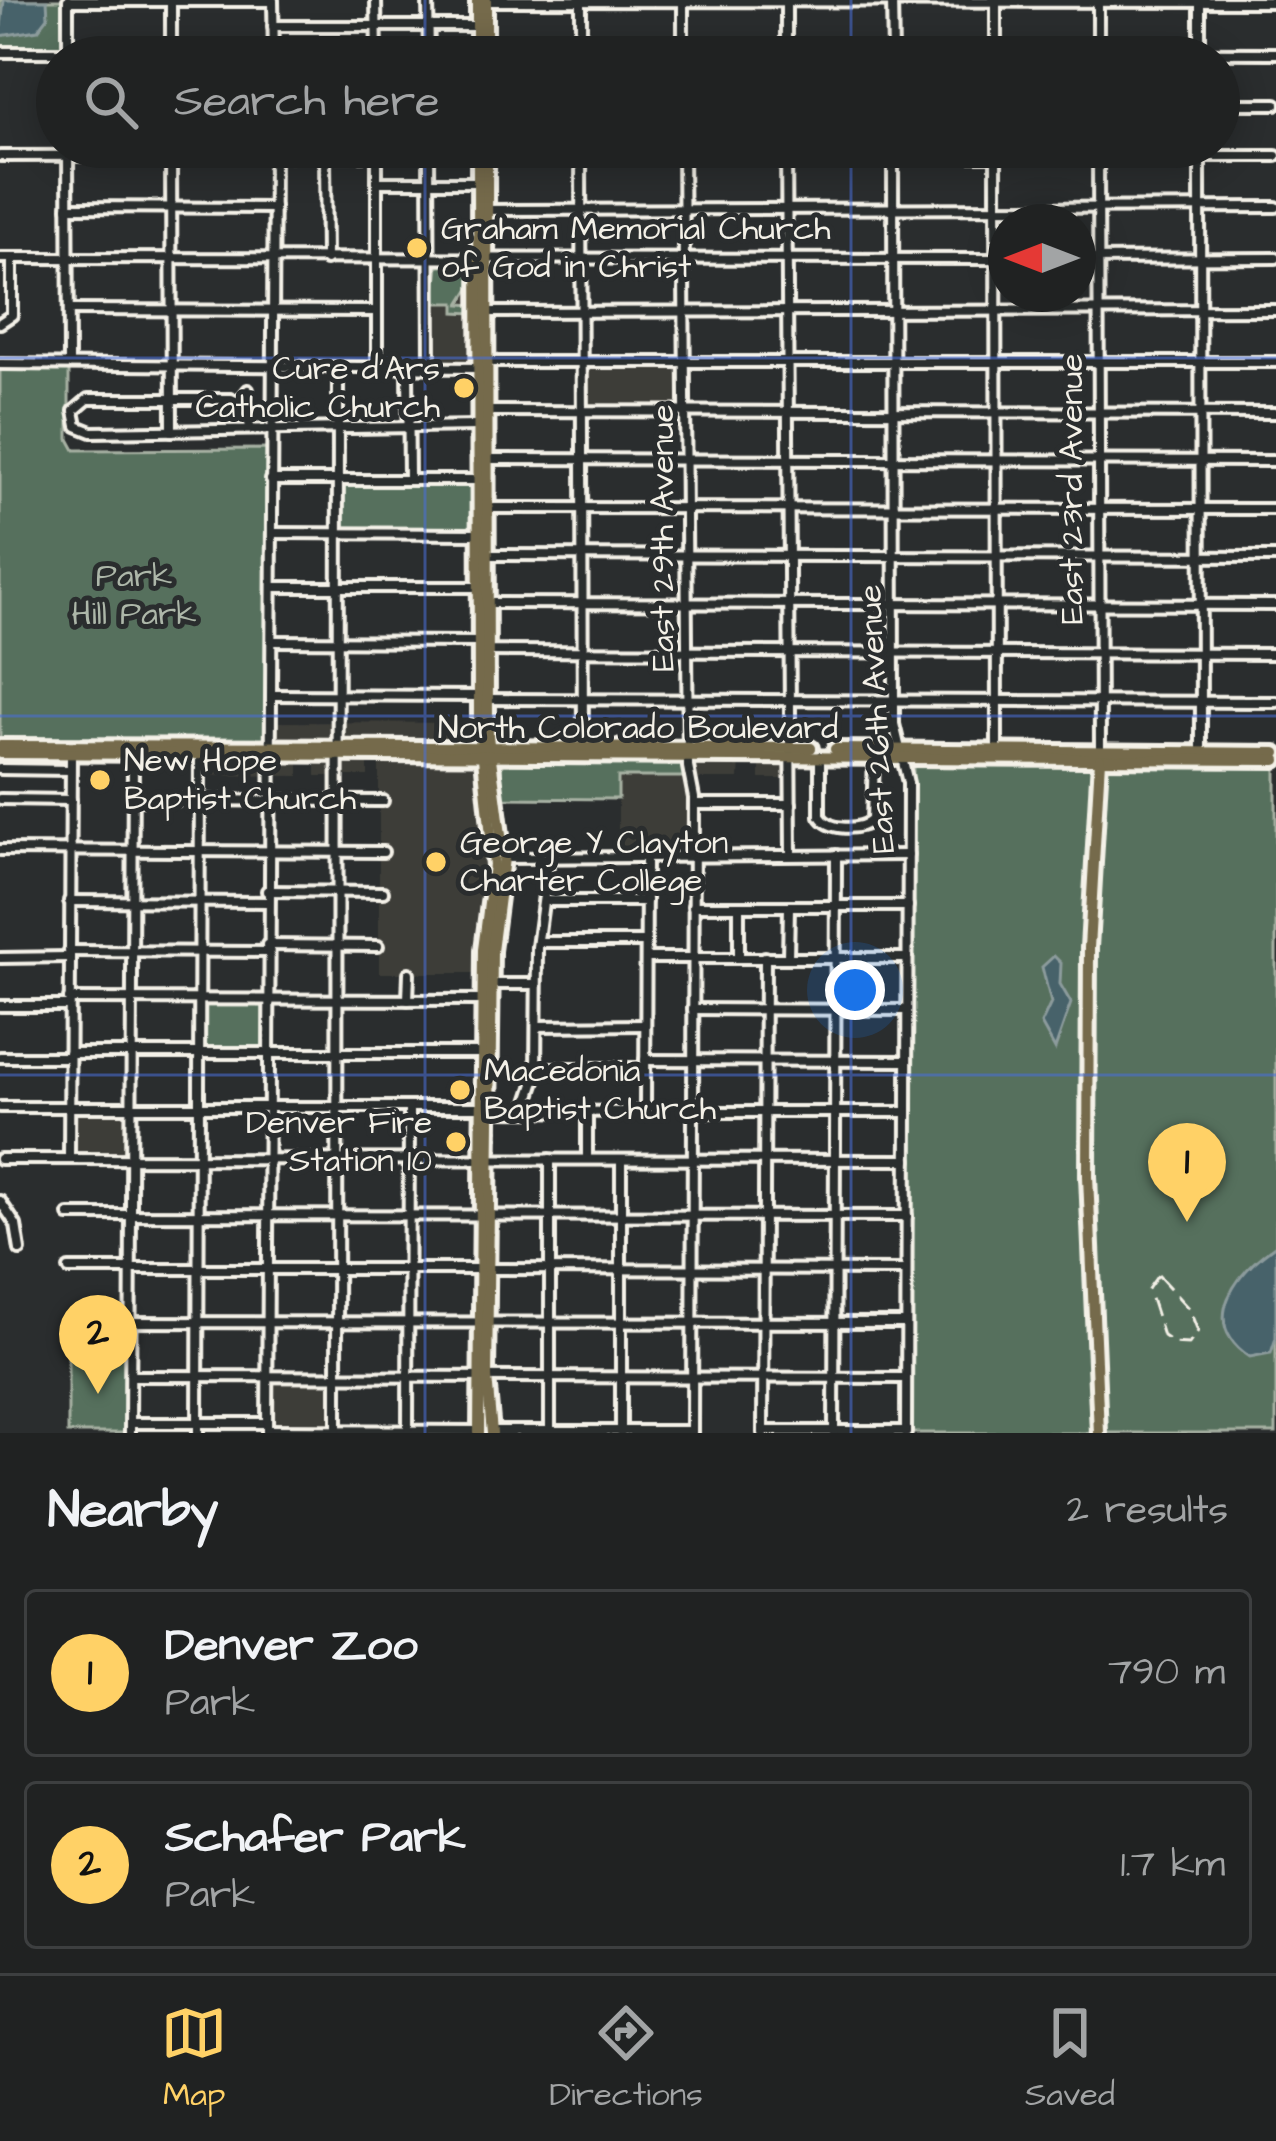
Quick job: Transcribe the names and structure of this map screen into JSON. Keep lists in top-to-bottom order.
{
  "streets": {
    "main road": ["East 23rd Avenue", "North Colorado Boulevard"],
    "street": ["East 29th Avenue", "East 26th Avenue"]
  },
  "crossings": [
    ["East 23rd Avenue", "North Colorado Boulevard"],
    ["East 29th Avenue", "North Colorado Boulevard"],
    ["East 26th Avenue", "North Colorado Boulevard"]
  ],
  "parks": ["Park Hill Park"],
  "places": [
    "Graham Memorial Church of God in Christ",
    "Cure d'Ars Catholic Church",
    "New Hope Baptist Church",
    "George Y Clayton Charter College",
    "Macedonia Baptist Church",
    "Denver Fire Station 10"
  ],
  "north": "left",
  "page": {
    "search": "Search here",
    "pins": ["1", "2"],
    "heading": ["Nearby", "2 results"],
    "list": [
      {
        "mark": "1",
        "name": "Denver Zoo",
        "note": "Park",
        "value": "790 m"
      },
      {
        "mark": "2",
        "name": "Schafer Park",
        "note": "Park",
        "value": "1.7 km"
      }
    ],
    "nav": ["Map", "Directions", "Saved"]
  }
}
